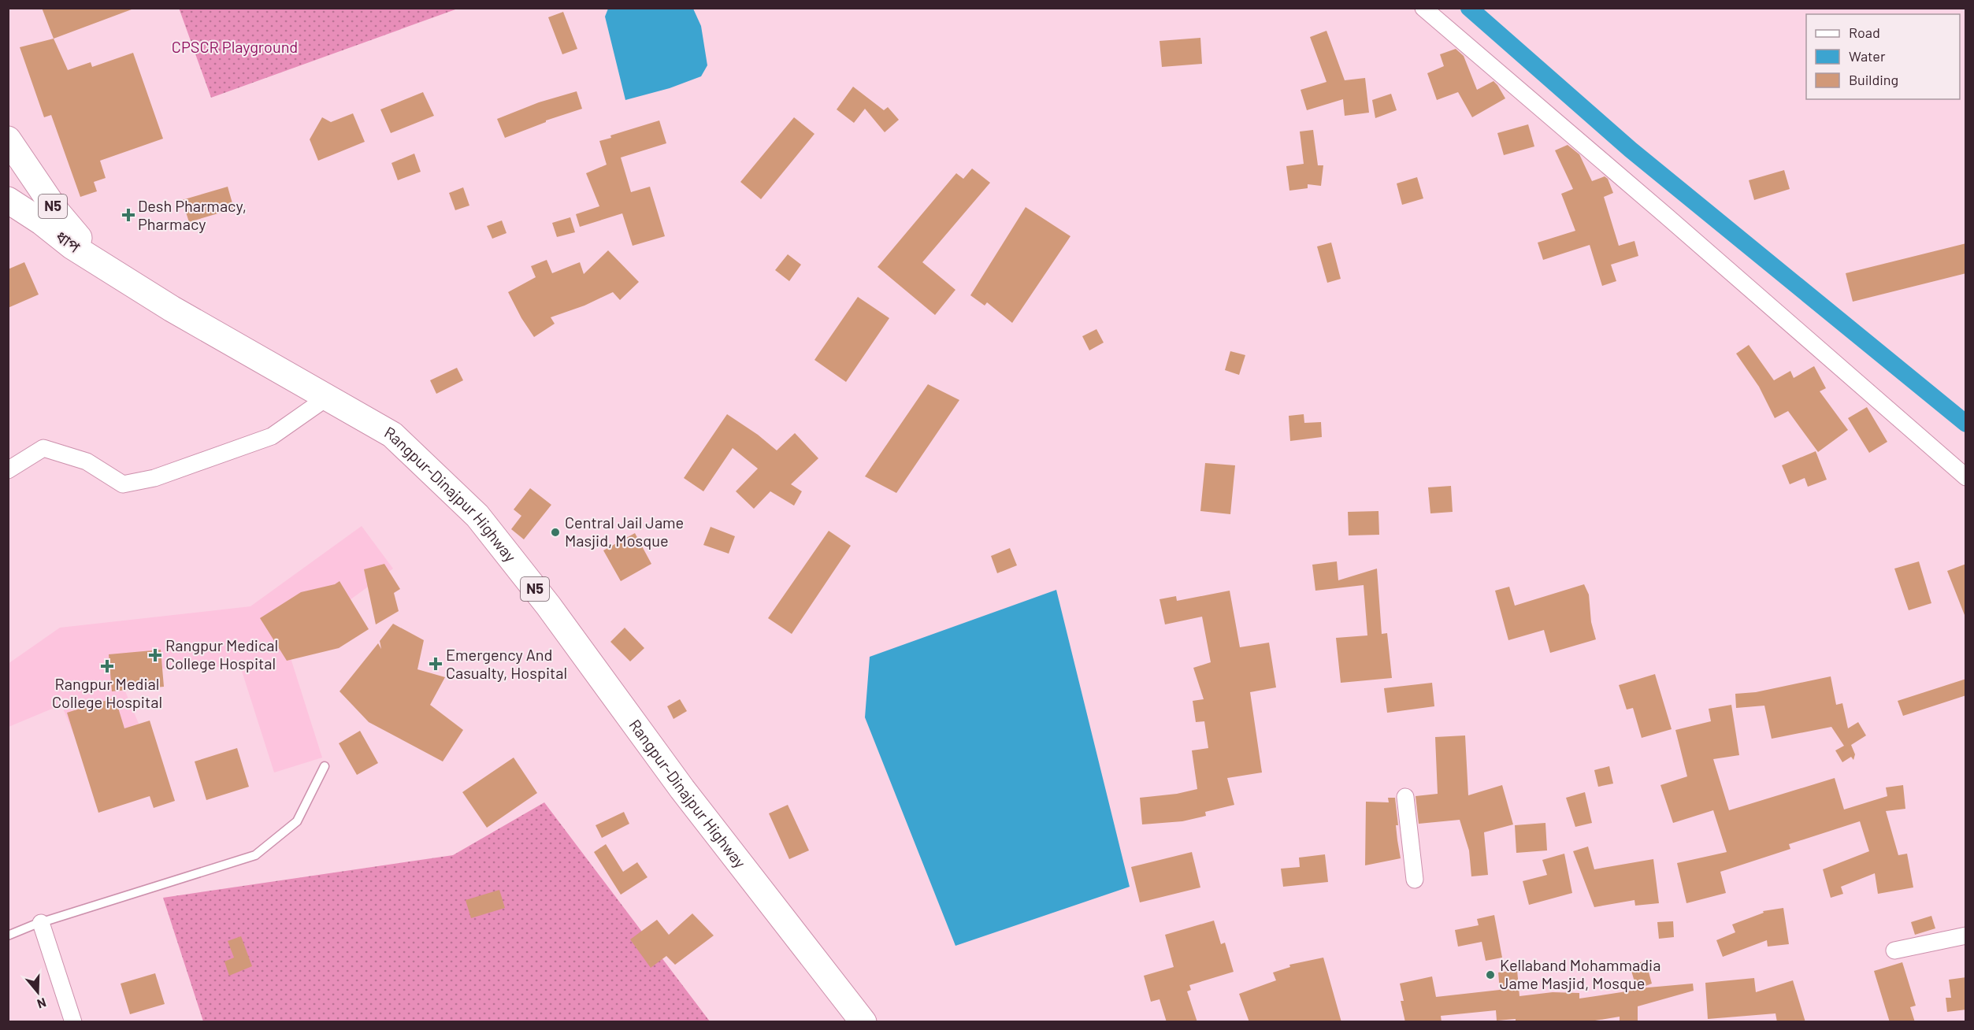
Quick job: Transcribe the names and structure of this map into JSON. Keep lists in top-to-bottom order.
{
  "streets": {
    "highway": ["N5", "ধাপ", "Rangpur-Dinajpur Highway"]
  },
  "crossings": [
    ["N5", "ধাপ"],
    ["N5", "Rangpur-Dinajpur Highway"],
    ["ধাপ", "Rangpur-Dinajpur Highway"]
  ],
  "parks": ["CPSCR Playground"],
  "places": {
    "health": [
      "Desh Pharmacy, Pharmacy",
      "Rangpur Medical College Hospital",
      "Emergency And Casualty, Hospital",
      "Rangpur Medial College Hospital"
    ],
    "other": ["Central Jail Jame Masjid, Mosque", "Kellaband Mohammadia Jame Masjid, Mosque"]
  },
  "legend": ["Road", "Water", "Building"],
  "north": "bottom"
}
